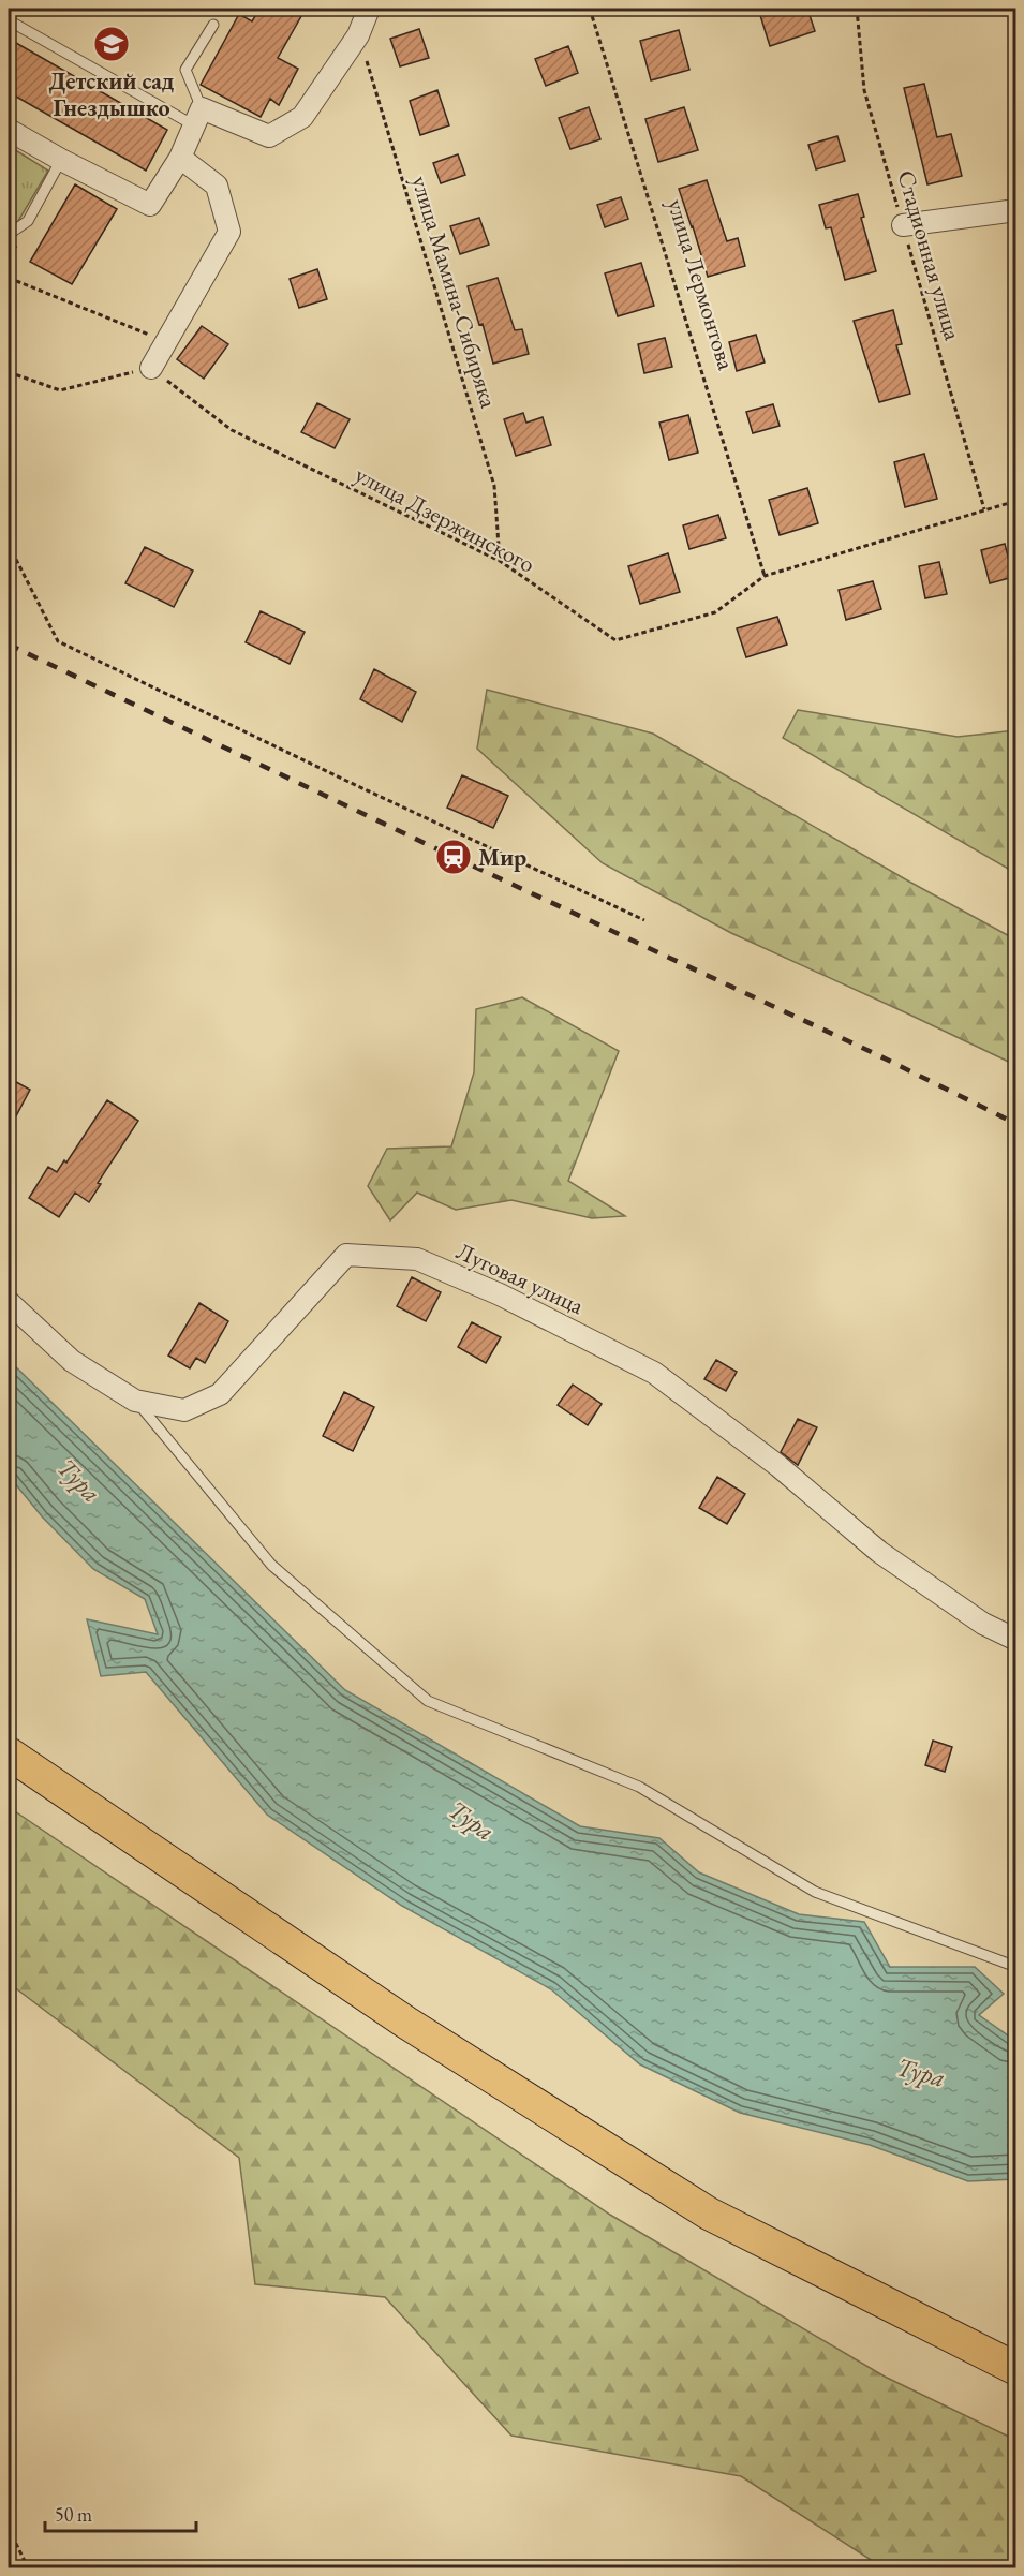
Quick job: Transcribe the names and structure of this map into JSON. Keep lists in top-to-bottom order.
{
  "streets": {
    "street": ["Луговая улица"],
    "path": [
      "Стадионная улица",
      "улица Лермонтова",
      "улица Мамина-Сибиряка",
      "улица Дзержинского"
    ]
  },
  "crossings": [
    ["Стадионная улица", "улица Дзержинского"],
    ["улица Лермонтова", "улица Дзержинского"],
    ["улица Мамина-Сибиряка", "улица Дзержинского"]
  ],
  "water": ["Тура"],
  "places": {
    "school or university": ["Детский сад Гнездышко"],
    "station": ["Мир"]
  },
  "scale_bar": "50 m"
}
